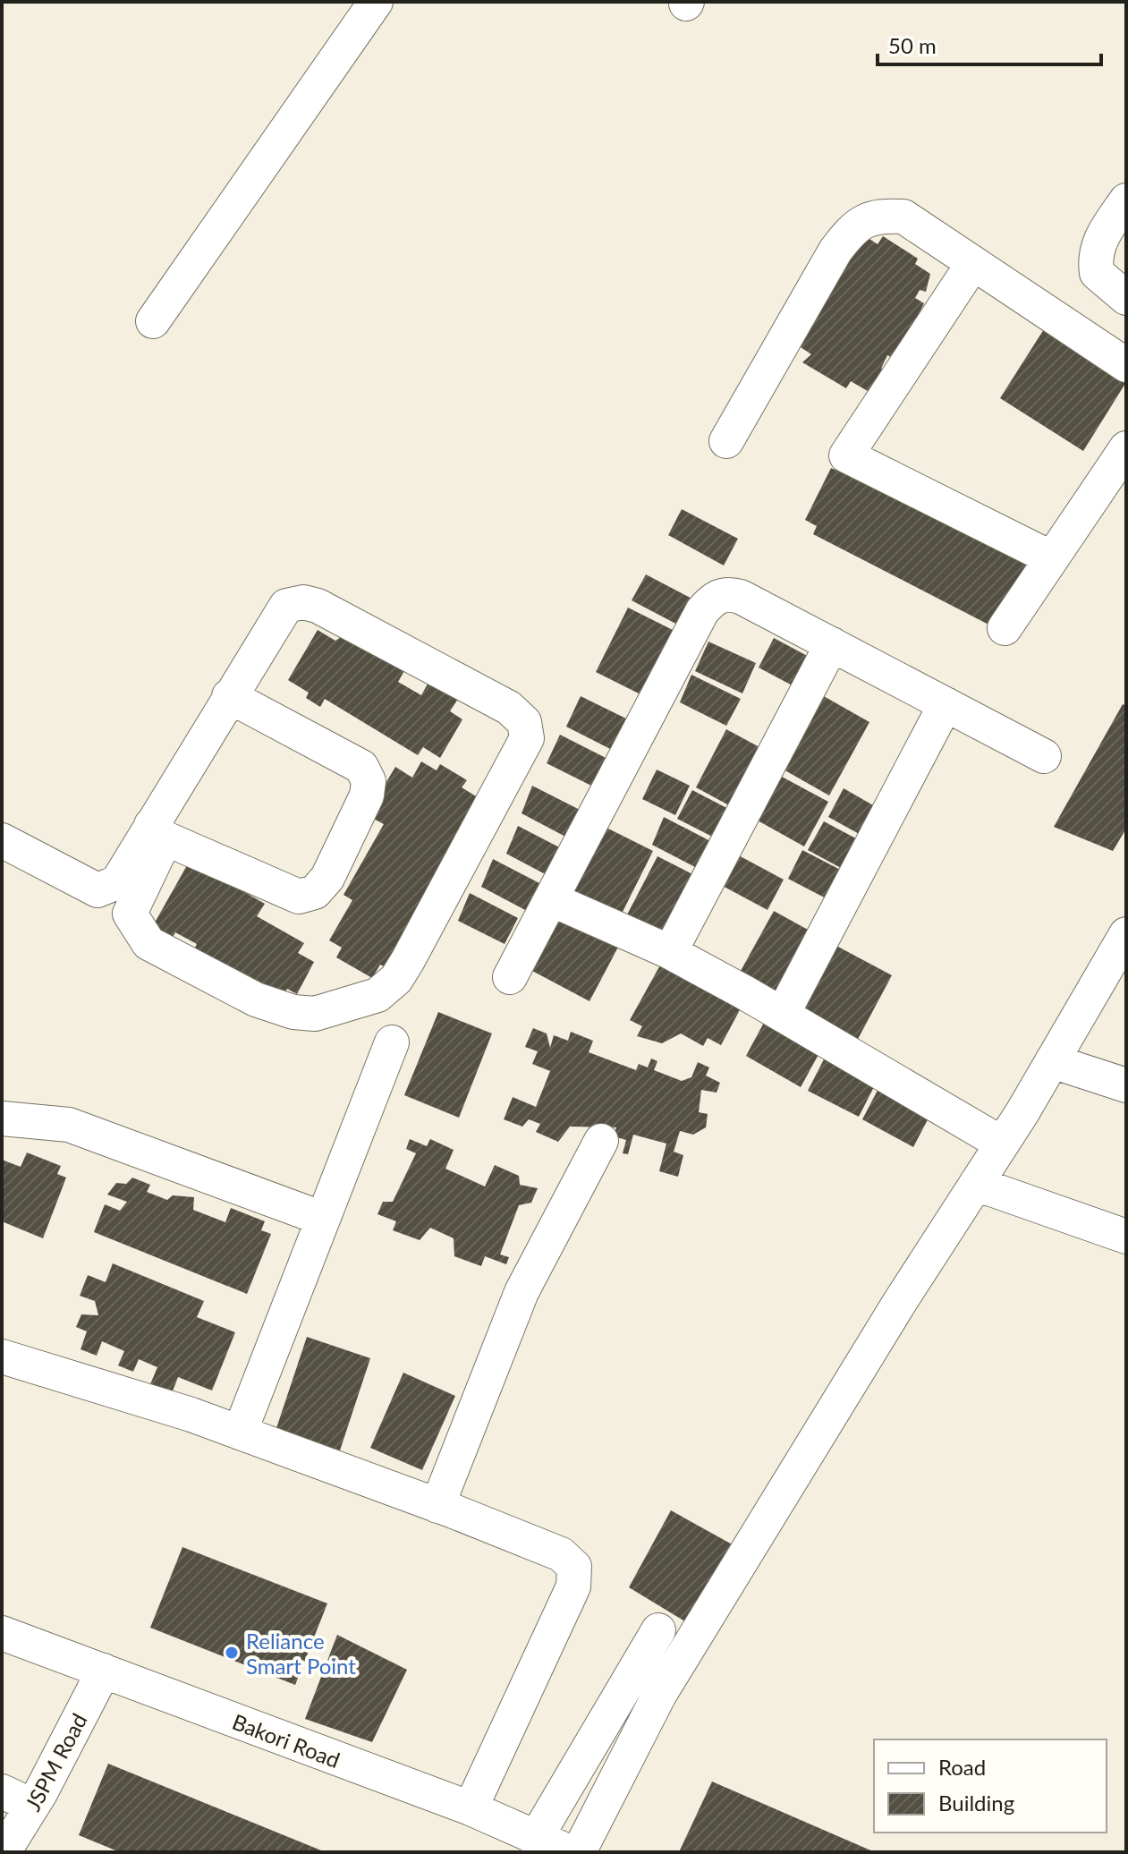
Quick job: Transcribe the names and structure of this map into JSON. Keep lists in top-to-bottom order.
{
  "streets": {
    "street": ["Bakori Road", "JSPM Road"]
  },
  "crossings": [
    ["Bakori Road", "JSPM Road"]
  ],
  "places": ["Reliance Smart Point"],
  "legend": ["Road", "Building"],
  "scale_bar": "50 m"
}
